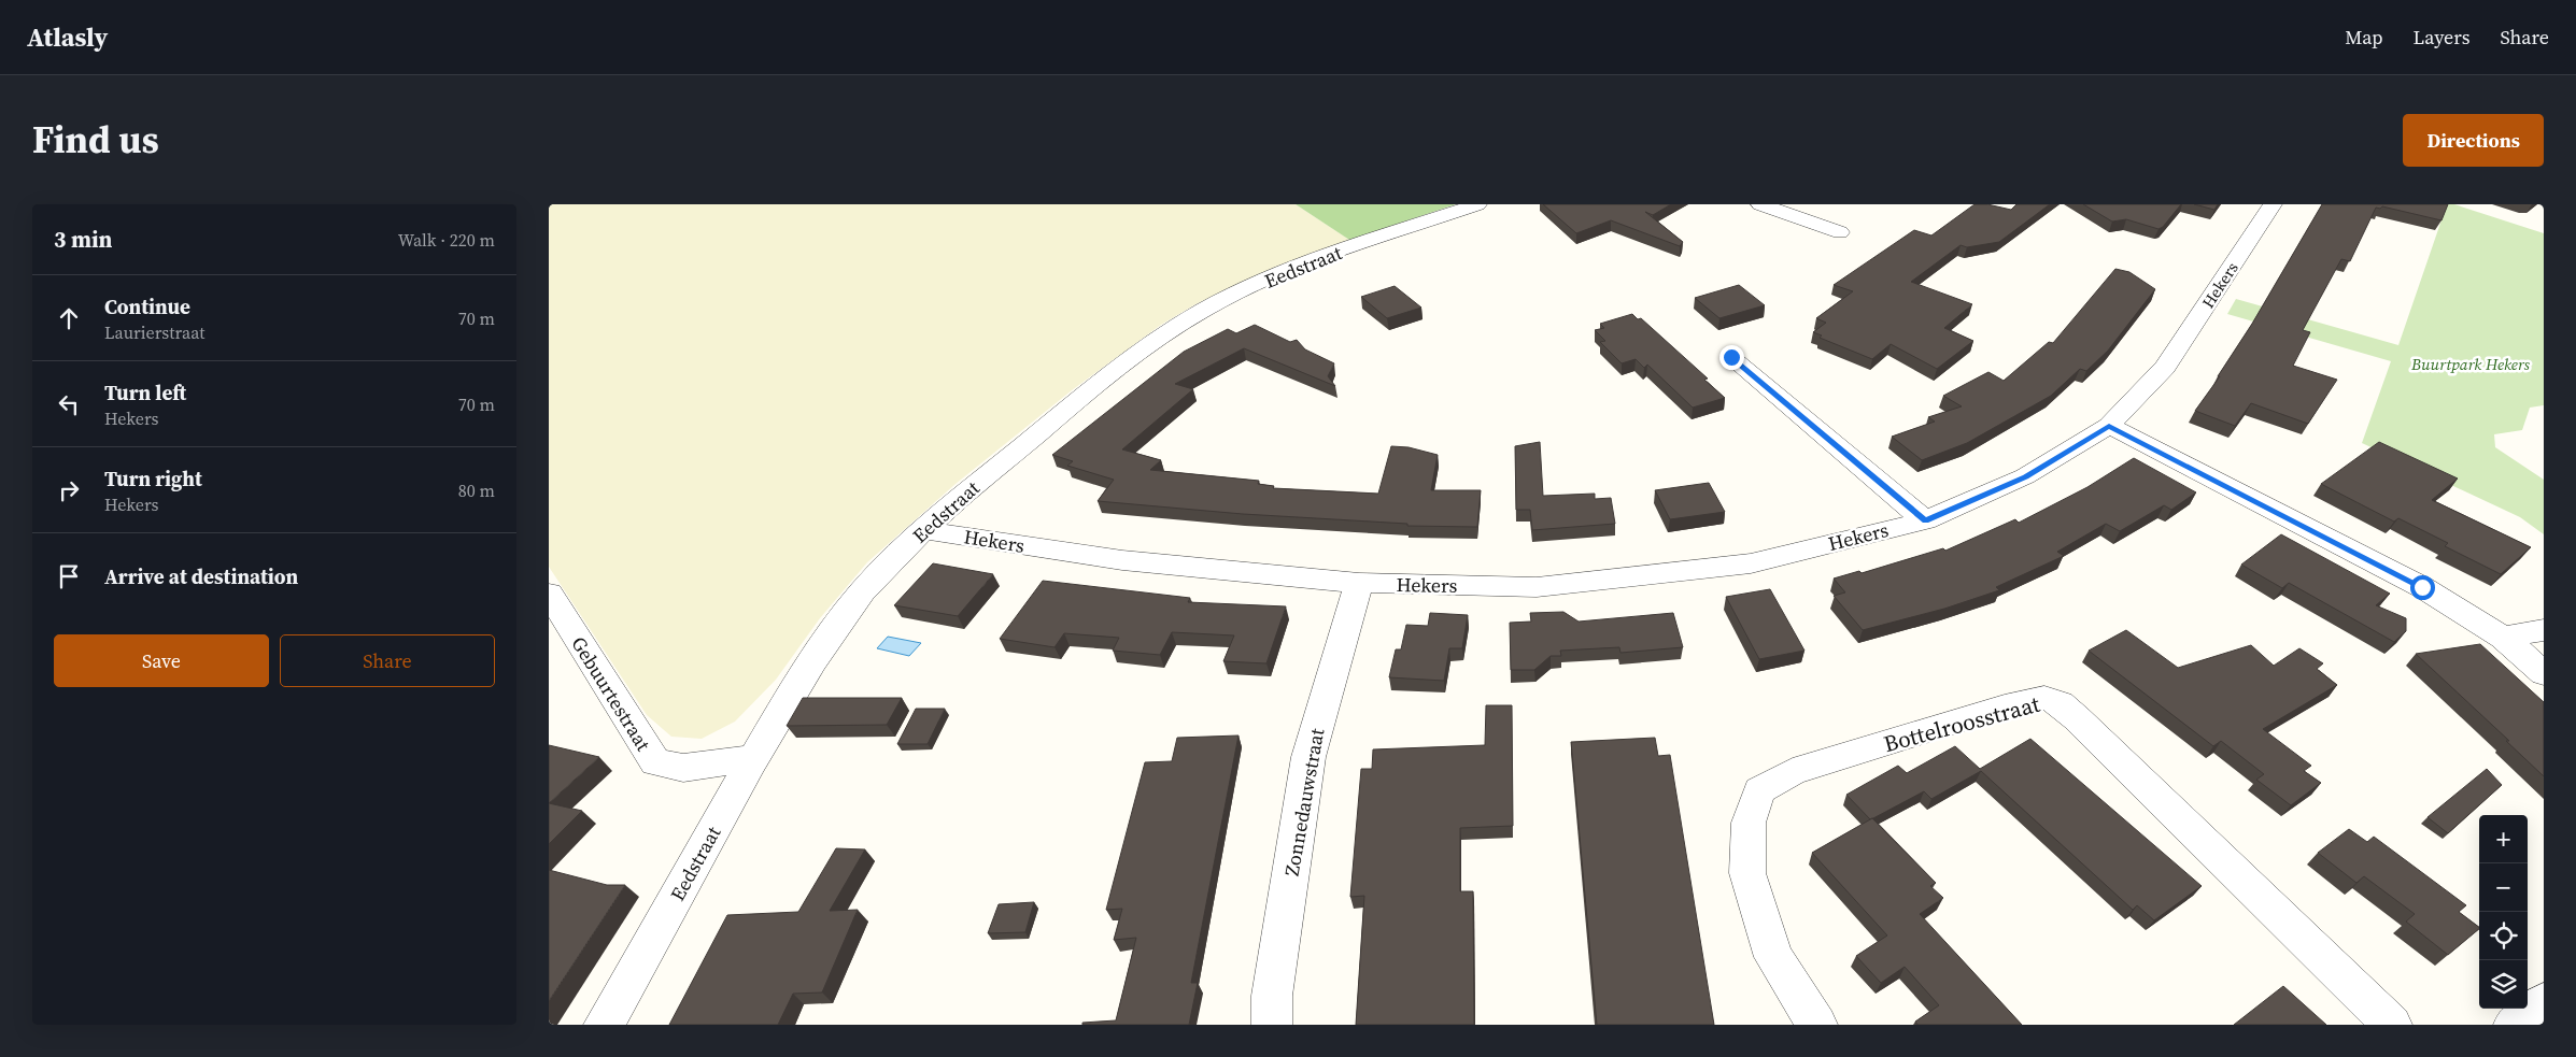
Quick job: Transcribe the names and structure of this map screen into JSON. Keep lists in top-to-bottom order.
{
  "streets": {
    "street": [
      "Eedstraat",
      "Hekers",
      "Gebuurtestraat",
      "Bottelroosstraat",
      "Zonnedauwstraat"
    ]
  },
  "crossings": [
    ["Eedstraat", "Hekers"],
    ["Eedstraat", "Gebuurtestraat"],
    ["Hekers", "Zonnedauwstraat"]
  ],
  "parks": ["Buurtpark Hekers"],
  "page": {
    "header": "Atlasly",
    "nav": ["Map", "Layers", "Share"],
    "title": "Find us",
    "buttons": [
      "Directions",
      ["Save", "Share"]
    ],
    "heading": ["3 min", "Walk · 220 m"],
    "list": [
      ["Continue", "Laurierstraat", "70 m"],
      ["Turn left", "Hekers", "70 m"],
      ["Turn right", "Hekers", "80 m"],
      "Arrive at destination"
    ],
    "map_buttons": ["+", "−"]
  }
}
